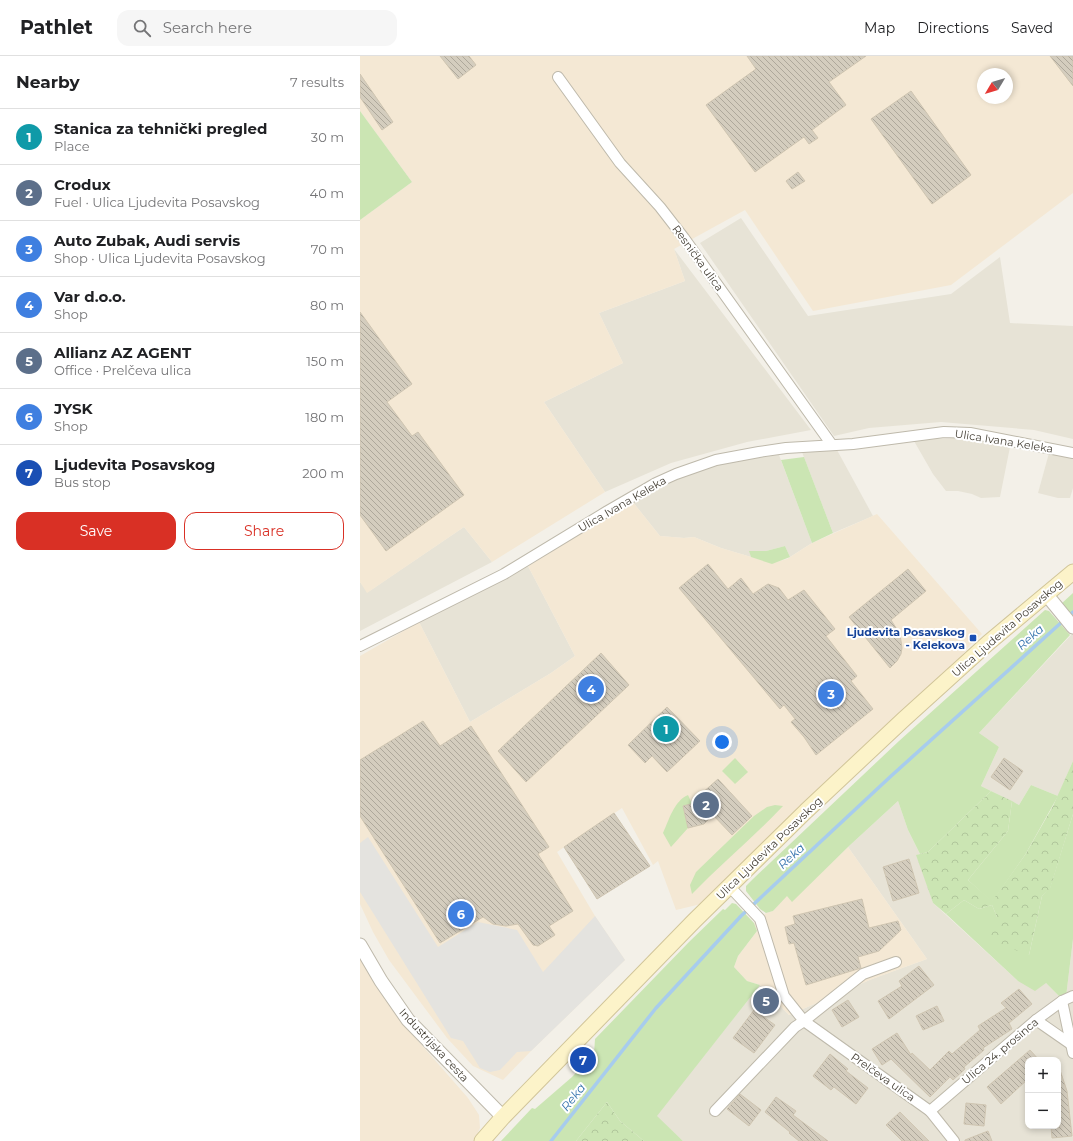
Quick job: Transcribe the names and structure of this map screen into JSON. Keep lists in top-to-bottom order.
{
  "streets": {
    "main road": ["Ulica Ljudevita Posavskog"],
    "street": [
      "Resnička ulica",
      "Ulica Ivana Keleka",
      "Industrijska cesta",
      "Ulica 24. prosinca",
      "Prelčeva ulica"
    ]
  },
  "crossings": [
    ["Resnička ulica", "Ulica Ivana Keleka"],
    ["Ulica Ljudevita Posavskog", "Industrijska cesta"],
    ["Ulica Ljudevita Posavskog", "Prelčeva ulica"],
    ["Ulica 24. prosinca", "Prelčeva ulica"]
  ],
  "water": ["Reka"],
  "places": {
    "transit": ["Ljudevita Posavskog - Kelekova"]
  },
  "north": "bottom left",
  "page": {
    "header": "Pathlet",
    "search": "Search here",
    "nav": ["Map", "Directions", "Saved"],
    "heading": ["Nearby", "7 results"],
    "list": [
      {
        "mark": "1",
        "name": "Stanica za tehnički pregled",
        "note": "Place",
        "value": "30 m"
      },
      {
        "mark": "2",
        "name": "Crodux",
        "note": "Fuel · Ulica Ljudevita Posavskog",
        "value": "40 m"
      },
      {
        "mark": "3",
        "name": "Auto Zubak, Audi servis",
        "note": "Shop · Ulica Ljudevita Posavskog",
        "value": "70 m"
      },
      {
        "mark": "4",
        "name": "Var d.o.o.",
        "note": "Shop",
        "value": "80 m"
      },
      {
        "mark": "5",
        "name": "Allianz AZ AGENT",
        "note": "Office · Prelčeva ulica",
        "value": "150 m"
      },
      {
        "mark": "6",
        "name": "JYSK",
        "note": "Shop",
        "value": "180 m"
      },
      {
        "mark": "7",
        "name": "Ljudevita Posavskog",
        "note": "Bus stop",
        "value": "200 m"
      }
    ],
    "buttons": ["Save", "Share"],
    "pins": [
      "4",
      "3",
      "1",
      "2",
      "6",
      "5",
      "7"
    ],
    "map_buttons": ["+", "−"]
  }
}
